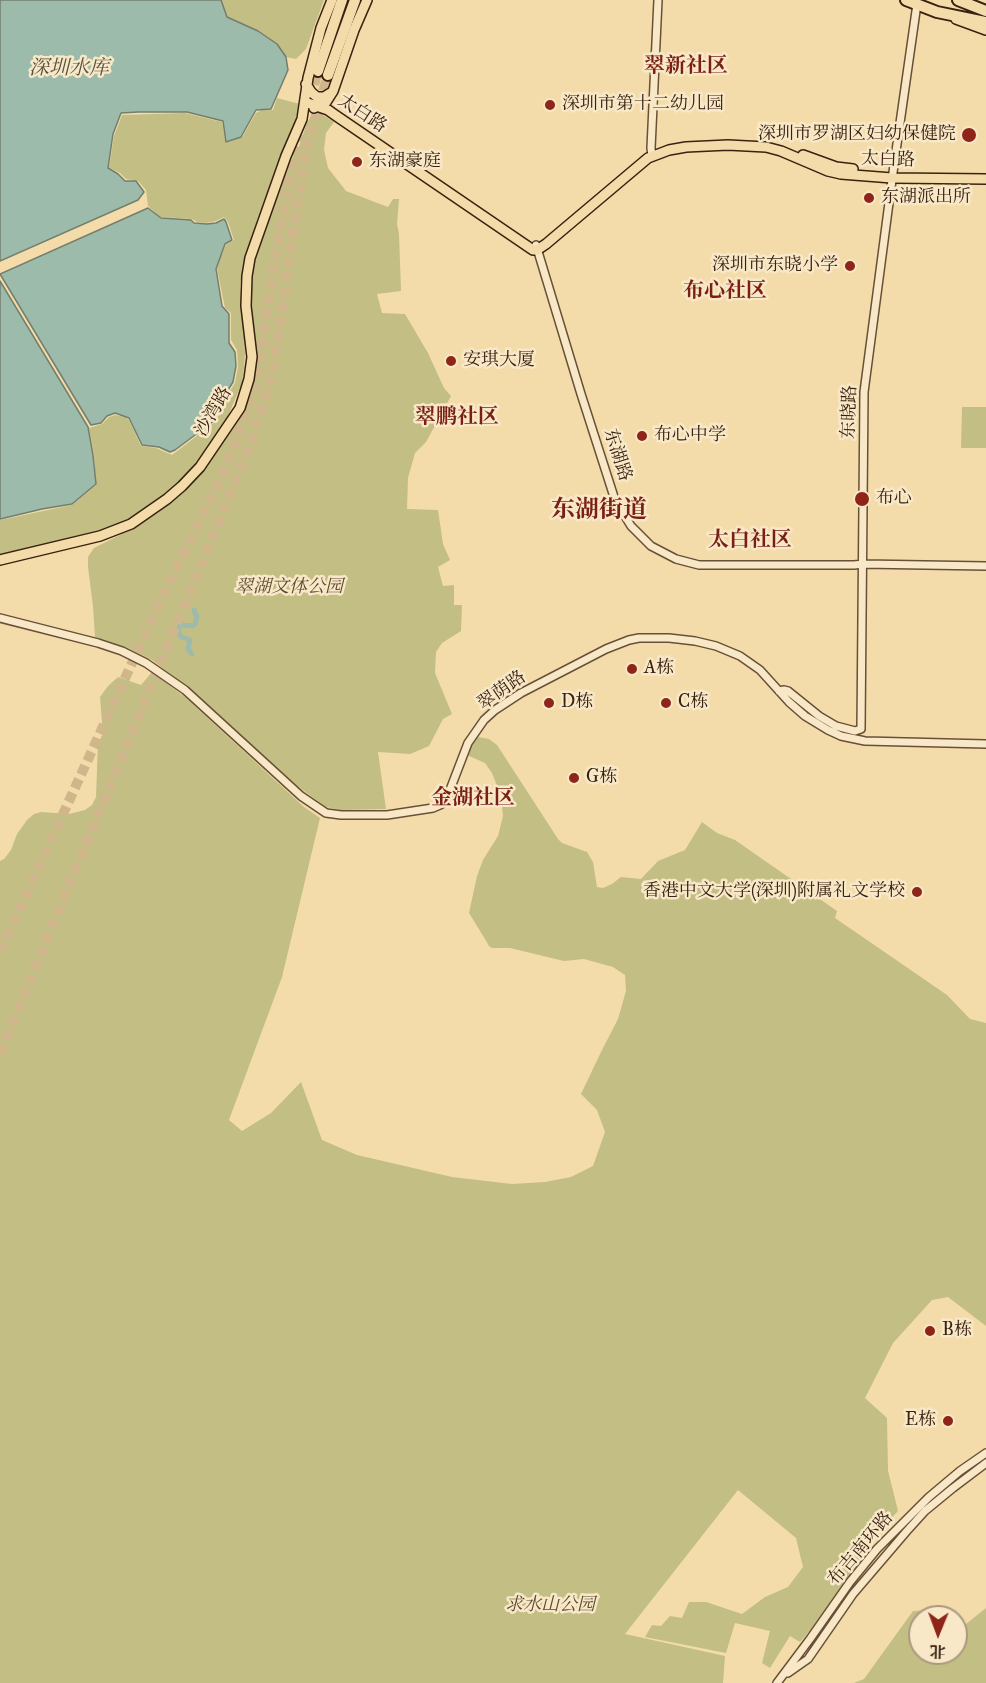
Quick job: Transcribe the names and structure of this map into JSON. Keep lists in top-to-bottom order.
{
  "streets": {
    "main road": ["太白路", "沙湾路"],
    "street": [
      "东晓路",
      "东湖路",
      "翠荫路",
      "布吉南环路"
    ]
  },
  "crossings": [
    ["太白路", "沙湾路"],
    ["太白路", "东晓路"],
    ["太白路", "东湖路"],
    ["东晓路", "东湖路"],
    ["东晓路", "翠荫路"]
  ],
  "districts": [
    "翠新社区",
    "布心社区",
    "翠鹏社区",
    "东湖街道",
    "太白社区",
    "金湖社区"
  ],
  "water": ["深圳水库"],
  "parks": ["翠湖文体公园", "求水山公园"],
  "places": [
    "深圳市第十二幼儿园",
    "深圳市罗湖区妇幼保健院",
    "东湖豪庭",
    "东湖派出所",
    "深圳市东晓小学",
    "安琪大厦",
    "布心中学",
    "布心",
    "A栋",
    "D栋",
    "C栋",
    "G栋",
    "香港中文大学(深圳)附属礼文学校",
    "B栋",
    "E栋"
  ],
  "north": "bottom"
}
